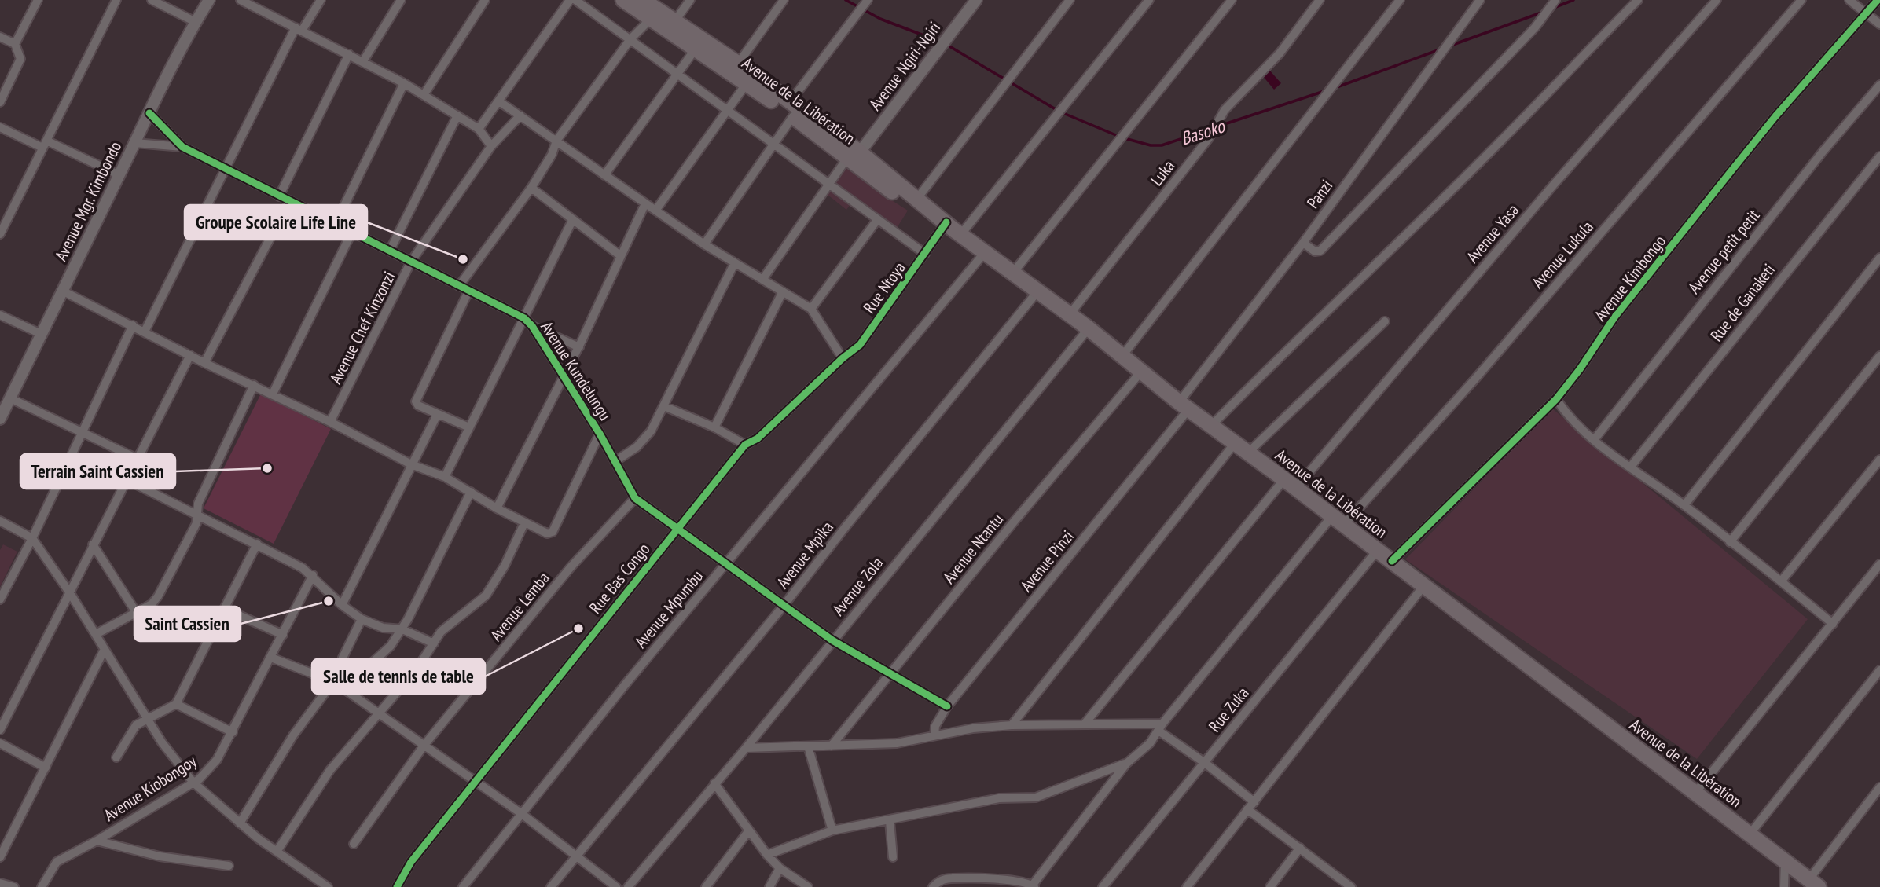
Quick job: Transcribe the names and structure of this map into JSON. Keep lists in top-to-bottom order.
{
  "streets": {
    "highway": ["Avenue de la Libération"],
    "street": [
      "Avenue Ngiri-Ngiri",
      "Luka",
      "Panzi",
      "Avenue Mgr. Kimbondo",
      "Avenue Yasa",
      "Avenue petit petit",
      "Avenue Lukula",
      "Avenue Kimbongo",
      "Rue Ntoya",
      "Rue de Ganaketi",
      "Avenue Chef Kinzonzi",
      "Avenue Kundelungu",
      "Avenue Ntantu",
      "Avenue Mpika",
      "Avenue Pinzi",
      "Rue Bas Congo",
      "Avenue Zola",
      "Avenue Lemba",
      "Avenue Mpumbu",
      "Rue Zuka",
      "Avenue Kiobongoy"
    ]
  },
  "crossings": [
    ["Avenue Ngiri-Ngiri", "Avenue de la Libération"],
    ["Avenue de la Libération", "Luka"],
    ["Avenue de la Libération", "Panzi"],
    ["Avenue de la Libération", "Avenue Yasa"],
    ["Avenue de la Libération", "Avenue Lukula"],
    ["Avenue de la Libération", "Avenue Kimbongo"],
    ["Avenue de la Libération", "Rue Ntoya"],
    ["Avenue de la Libération", "Avenue Ntantu"],
    ["Avenue de la Libération", "Avenue Mpika"],
    ["Avenue de la Libération", "Avenue Pinzi"],
    ["Avenue de la Libération", "Avenue Zola"],
    ["Avenue de la Libération", "Avenue Mpumbu"],
    ["Avenue de la Libération", "Rue Zuka"],
    ["Panzi", "Avenue Pinzi"],
    ["Avenue Mgr. Kimbondo", "Avenue Kundelungu"],
    ["Rue Ntoya", "Rue Bas Congo"],
    ["Avenue Chef Kinzonzi", "Avenue Kundelungu"],
    ["Avenue Kundelungu", "Avenue Lemba"]
  ],
  "water": ["Basoko"],
  "places": [
    "Groupe Scolaire Life Line",
    "Terrain Saint Cassien",
    "Saint Cassien",
    "Salle de tennis de table"
  ]
}
